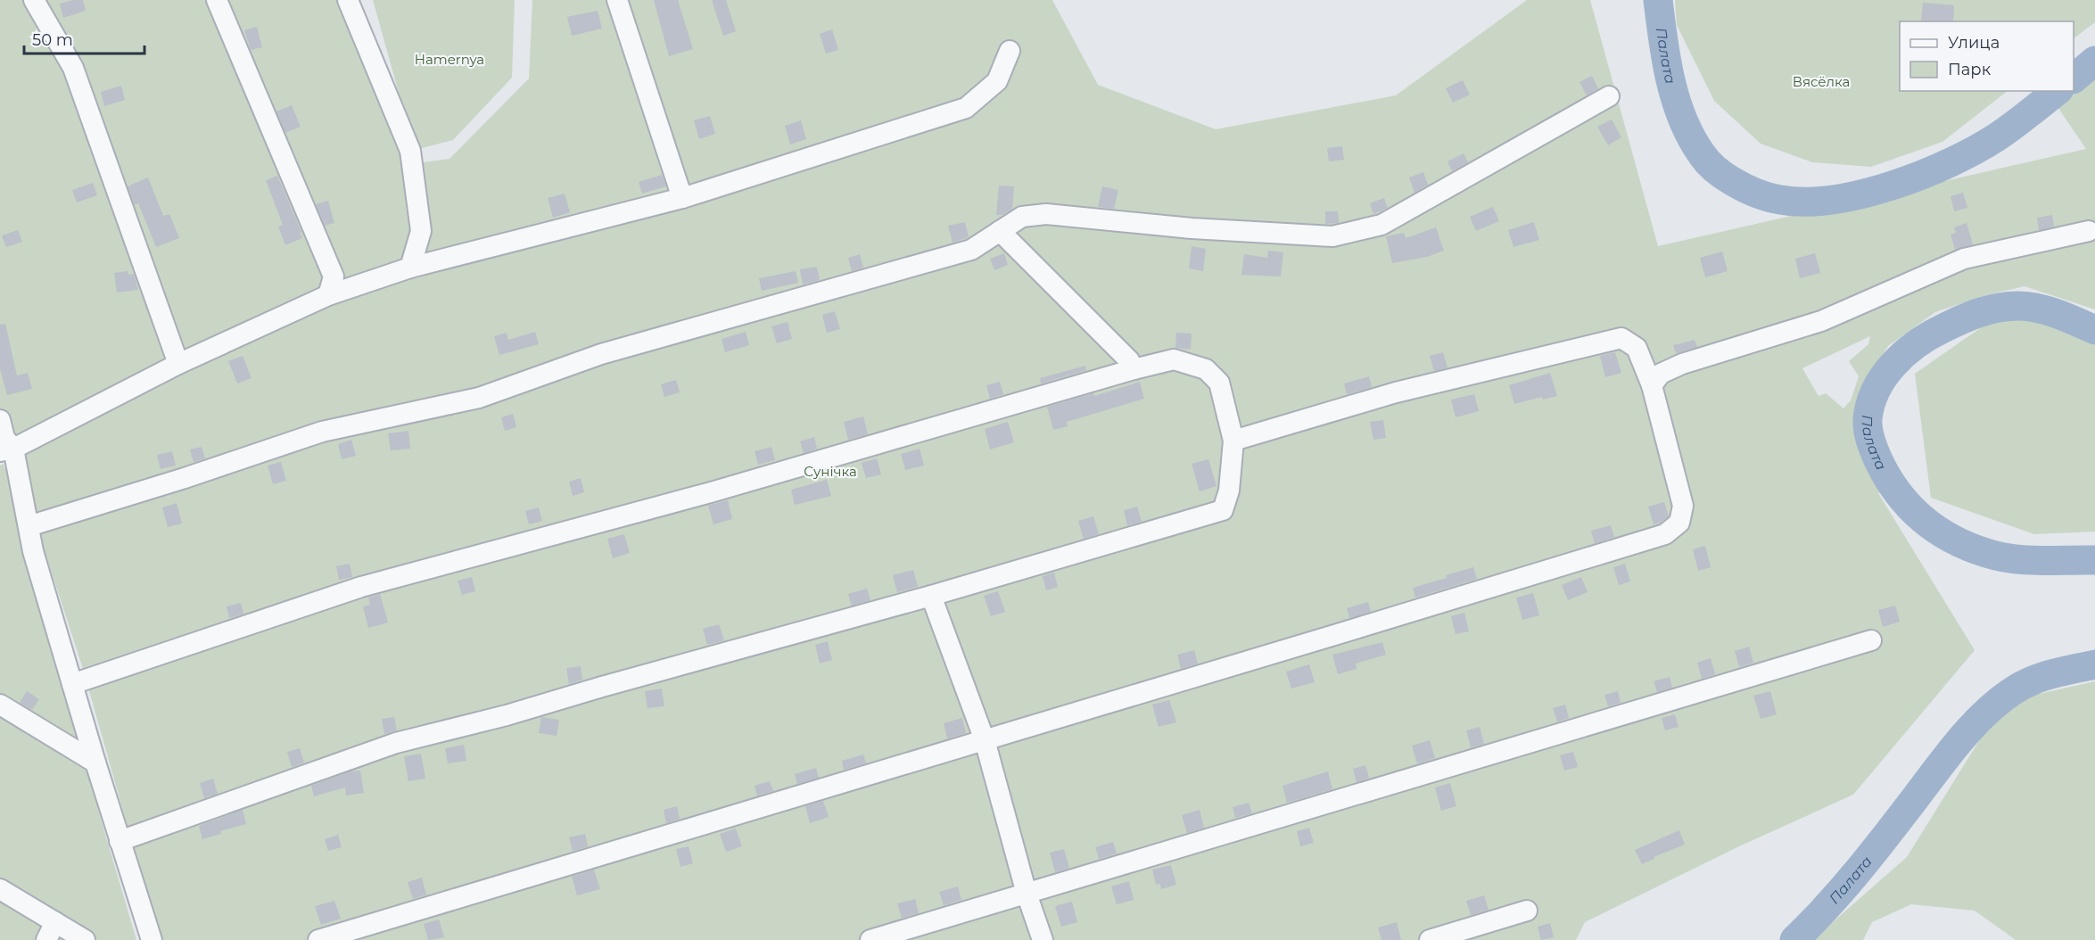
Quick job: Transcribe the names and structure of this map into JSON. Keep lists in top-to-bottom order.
{
  "water": ["Палата"],
  "parks": ["Hamernya", "Вясёлка", "Сунічка"],
  "legend": ["Улица", "Парк"],
  "scale_bar": "50 m"
}
